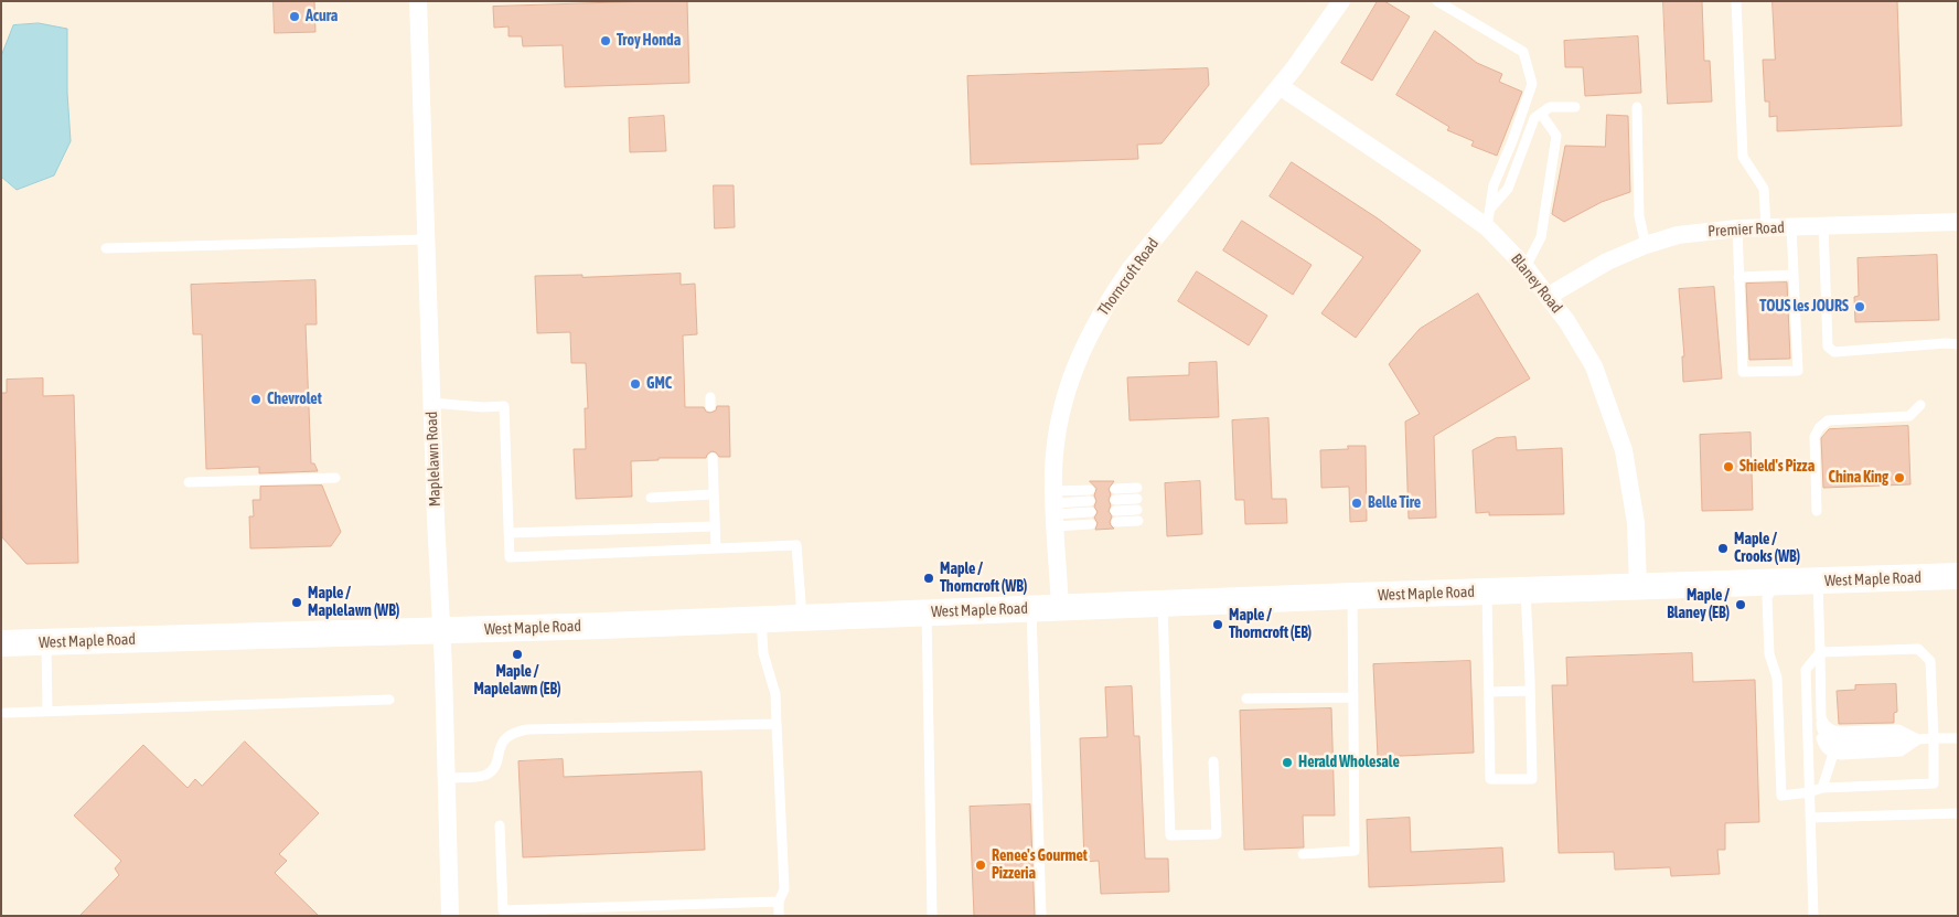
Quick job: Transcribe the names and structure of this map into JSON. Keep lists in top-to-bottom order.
{
  "streets": {
    "main road": ["West Maple Road"],
    "street": [
      "Premier Road",
      "Thorncroft Road",
      "Blaney Road",
      "Maplelawn Road"
    ]
  },
  "crossings": [
    ["Premier Road", "Blaney Road"],
    ["Thorncroft Road", "Blaney Road"],
    ["Thorncroft Road", "West Maple Road"],
    ["Blaney Road", "West Maple Road"],
    ["Maplelawn Road", "West Maple Road"]
  ],
  "places": [
    "Acura",
    "Troy Honda",
    "TOUS les JOURS",
    "GMC",
    "Chevrolet",
    "Shield's Pizza",
    "China King",
    "Belle Tire",
    "Maple / Crooks (WB)",
    "Maple / Thorncroft (WB)",
    "Maple / Maplelawn (WB)",
    "Maple / Blaney (EB)",
    "Maple / Thorncroft (EB)",
    "Maple / Maplelawn (EB)",
    "Herald Wholesale",
    "Renee's Gourmet Pizzeria"
  ]
}
